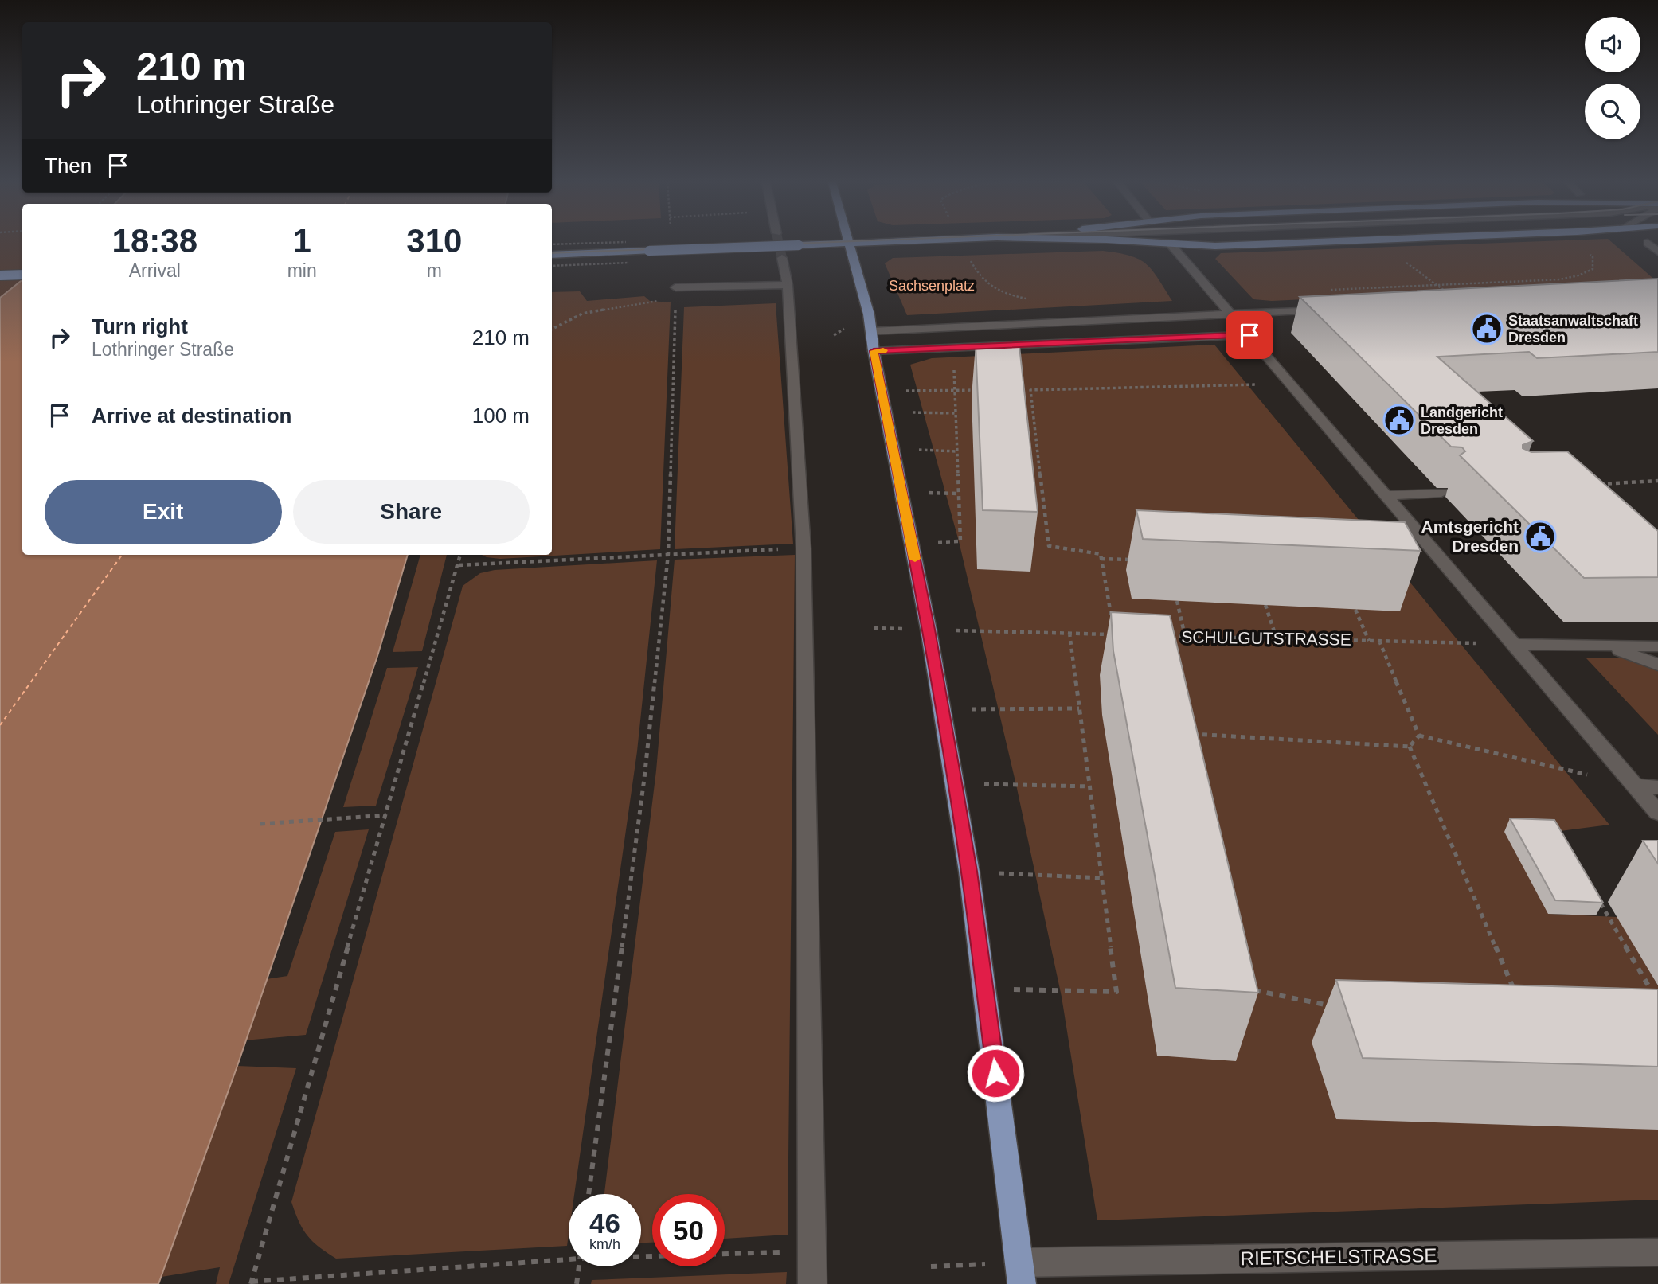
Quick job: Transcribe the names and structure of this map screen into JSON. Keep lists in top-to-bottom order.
{
  "streets": {
    "street": ["RIETSCHELSTRASSE"],
    "path": ["SCHULGUTSTRASSE"]
  },
  "parks": ["Sachsenplatz"],
  "places": {
    "public building": ["Staatsanwaltschaft Dresden", "Landgericht Dresden", "Amtsgericht Dresden"]
  },
  "page": {
    "turn": ["210 m", "Lothringer Straße"],
    "then": "Then",
    "eta": [
      "18:38",
      "Arrival",
      "1",
      "min",
      "310",
      "m"
    ],
    "list": [
      {
        "name": "Turn right",
        "note": "Lothringer Straße",
        "value": "210 m"
      },
      {
        "name": "Arrive at destination",
        "value": "100 m"
      }
    ],
    "buttons": ["Exit", "Share"],
    "speed": "46 km/h",
    "limit": "50"
  }
}
